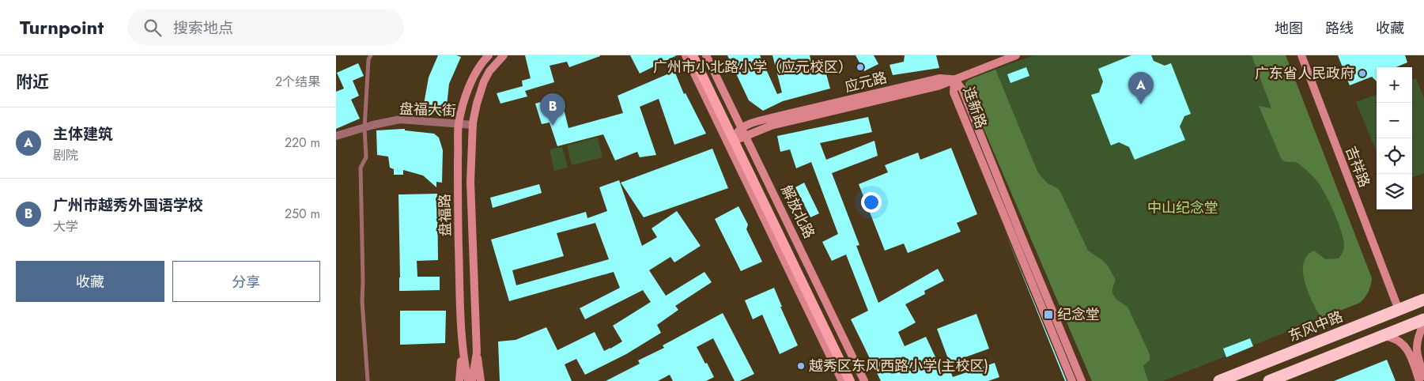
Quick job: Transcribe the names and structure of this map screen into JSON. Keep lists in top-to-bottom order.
{
  "streets": {
    "highway": ["东风中路"],
    "main road": [
      "应元路",
      "连新路",
      "吉祥路",
      "解放北路",
      "盘福路"
    ],
    "street": ["盘福大街"]
  },
  "crossings": [
    ["应元路", "连新路"],
    ["应元路", "解放北路"],
    ["盘福大街", "盘福路"],
    ["吉祥路", "东风中路"]
  ],
  "parks": ["中山纪念堂"],
  "places": {
    "other": ["广州市小北路小学（应元校区）", "广东省人民政府", "越秀区东风西路小学(主校区)"],
    "transit": ["纪念堂"]
  },
  "page": {
    "header": "Turnpoint",
    "search": "搜索地点",
    "nav": ["地图", "路线", "收藏"],
    "heading": ["附近", "2个结果"],
    "map_buttons": ["+", "−"],
    "pins": ["A", "B"],
    "list": [
      {
        "mark": "A",
        "name": "主体建筑",
        "note": "剧院",
        "value": "220 m"
      },
      {
        "mark": "B",
        "name": "广州市越秀外国语学校",
        "note": "大学",
        "value": "250 m"
      }
    ],
    "buttons": ["收藏", "分享"]
  }
}
